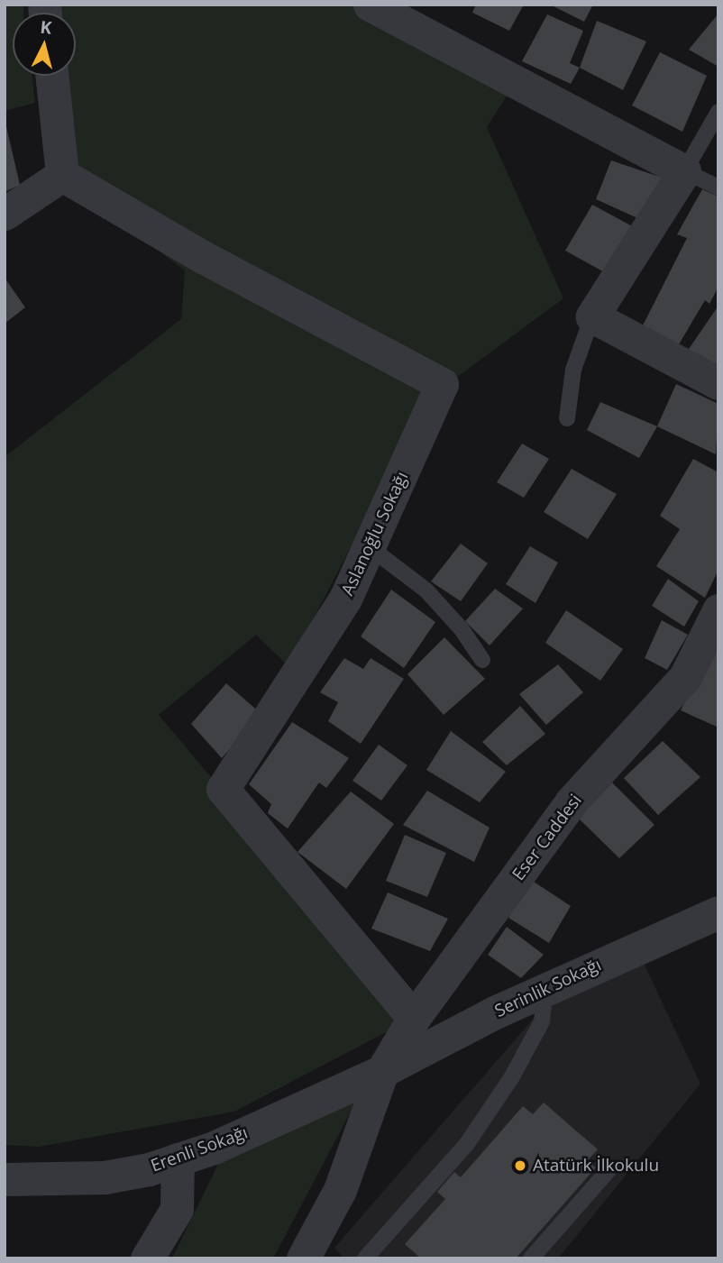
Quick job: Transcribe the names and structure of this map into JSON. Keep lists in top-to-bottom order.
{
  "streets": {
    "street": [
      "Aslanoğlu Sokağı",
      "Eser Caddesi",
      "Serinlik Sokağı",
      "Erenli Sokağı"
    ]
  },
  "crossings": [
    ["Aslanoğlu Sokağı", "Eser Caddesi"],
    ["Eser Caddesi", "Serinlik Sokağı"],
    ["Eser Caddesi", "Erenli Sokağı"],
    ["Serinlik Sokağı", "Erenli Sokağı"]
  ],
  "places": ["Atatürk İlkokulu"],
  "north": "top"
}
